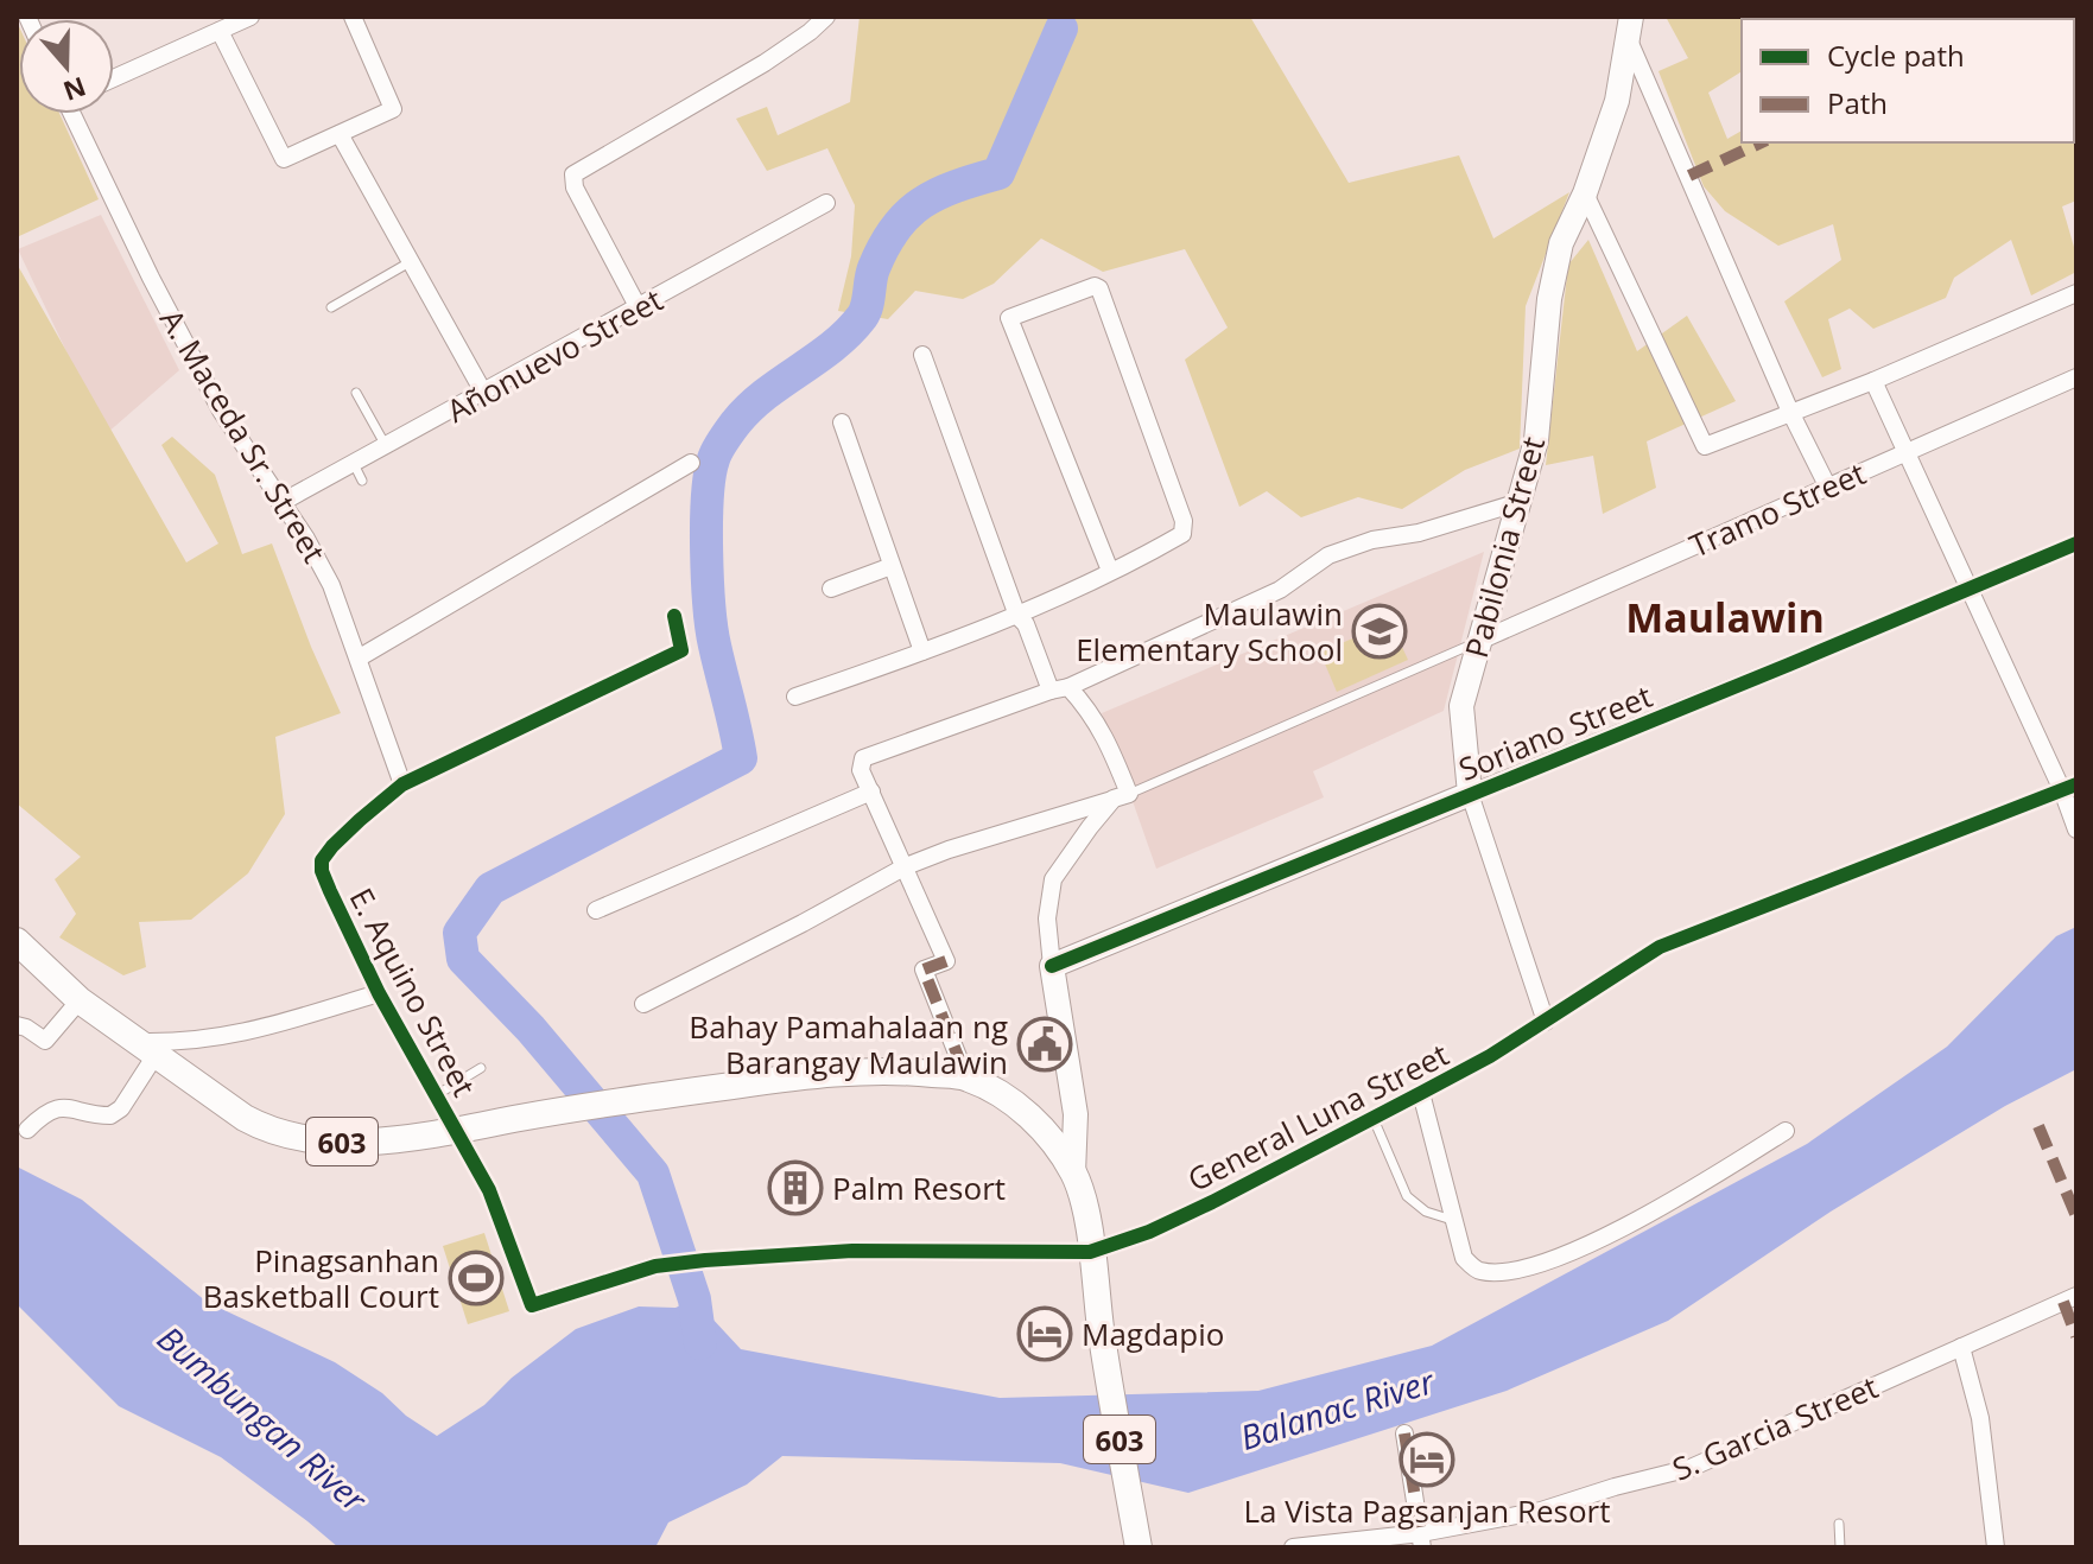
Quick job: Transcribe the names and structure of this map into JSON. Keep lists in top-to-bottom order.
{
  "streets": {
    "main road": ["603"],
    "street": [
      "Añonuevo Street",
      "A. Maceda Sr. Street",
      "Tramo Street",
      "Pabilonia Street",
      "Soriano Street",
      "E. Aquino Street",
      "General Luna Street",
      "S. Garcia Street"
    ]
  },
  "crossings": [
    ["Añonuevo Street", "A. Maceda Sr. Street"],
    ["A. Maceda Sr. Street", "E. Aquino Street"],
    ["Tramo Street", "Pabilonia Street"],
    ["Pabilonia Street", "Soriano Street"],
    ["Pabilonia Street", "General Luna Street"],
    ["E. Aquino Street", "General Luna Street"],
    ["E. Aquino Street", "603"],
    ["General Luna Street", "603"]
  ],
  "districts": ["Maulawin"],
  "water": ["Balanac River", "Bumbungan River"],
  "places": {
    "school or university": ["Maulawin Elementary School"],
    "public building": ["Bahay Pamahalaan ng Barangay Maulawin"],
    "building": ["Palm Resort"],
    "sports": ["Pinagsanhan Basketball Court"],
    "hotel": ["Magdapio", "La Vista Pagsanjan Resort"]
  },
  "legend": ["Cycle path", "Path"],
  "north": "bottom"
}
